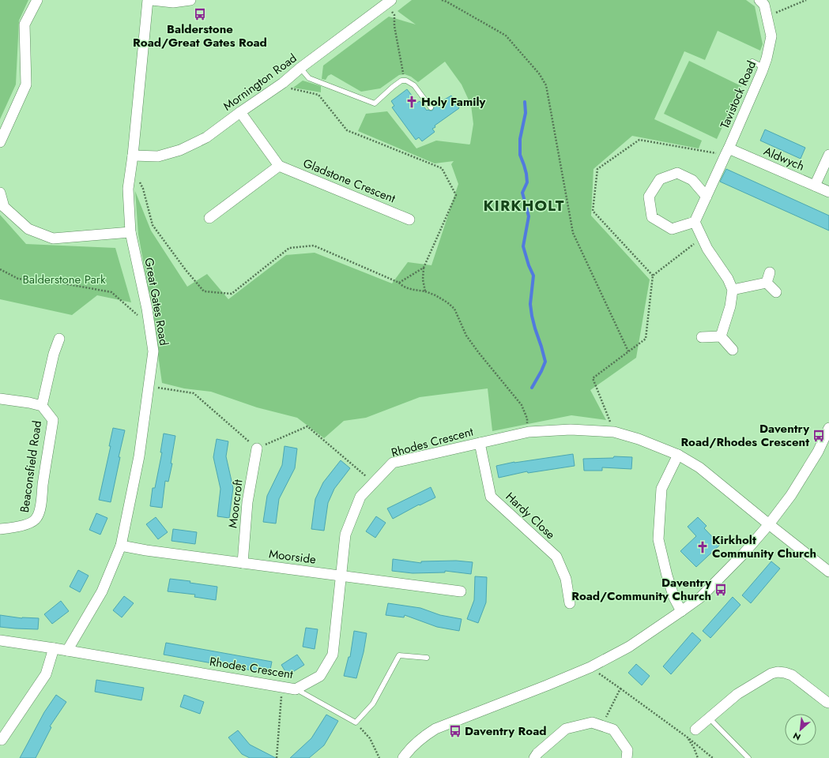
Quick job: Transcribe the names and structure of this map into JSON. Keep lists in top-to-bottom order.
{
  "streets": {
    "street": [
      "Mornington Road",
      "Tavistock Road",
      "Aldwych",
      "Gladstone Crescent",
      "Great Gates Road",
      "Rhodes Crescent",
      "Beaconsfield Road",
      "Moorcroft",
      "Hardy Close",
      "Moorside"
    ]
  },
  "crossings": [
    ["Mornington Road", "Great Gates Road"],
    ["Tavistock Road", "Aldwych"],
    ["Great Gates Road", "Rhodes Crescent"],
    ["Great Gates Road", "Moorside"],
    ["Rhodes Crescent", "Hardy Close"],
    ["Rhodes Crescent", "Moorside"],
    ["Moorcroft", "Moorside"]
  ],
  "districts": ["KIRKHOLT"],
  "parks": ["Balderstone Park"],
  "places": {
    "bus stop": [
      "Balderstone Road/Great Gates Road",
      "Daventry Road/Rhodes Crescent",
      "Daventry Road/Community Church",
      "Daventry Road"
    ],
    "church": ["Holy Family", "Kirkholt Community Church"]
  },
  "north": "bottom left"
}
